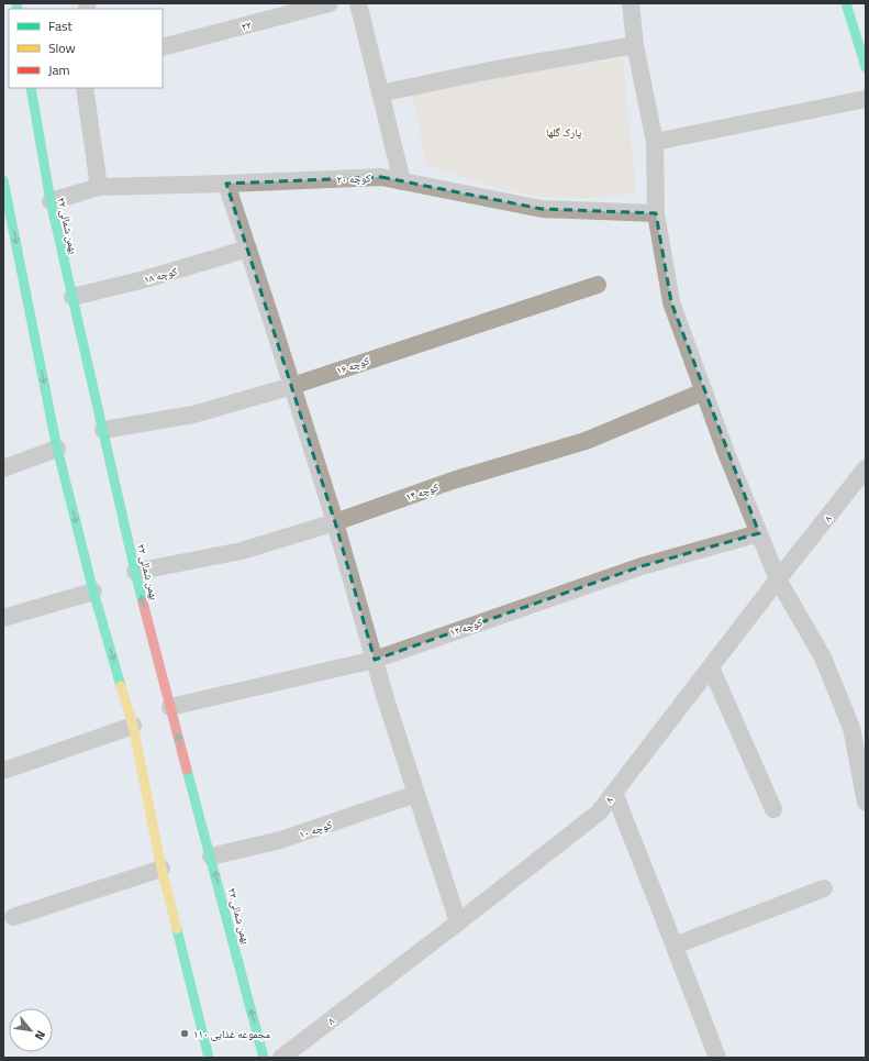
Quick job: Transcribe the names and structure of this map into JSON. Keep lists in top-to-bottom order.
{
  "streets": {
    "main road": ["۲۲ بهمن شمالی"],
    "street": [
      "۲۲",
      "کوچه ۲۰",
      "کوچه ۱۸",
      "کوچه ۱۶",
      "کوچه ۱۴",
      "۸",
      "کوچه ۱۲",
      "کوچه ۱۰"
    ]
  },
  "crossings": [
    ["کوچه ۲۰", "۲۲ بهمن شمالی"],
    ["۲۲ بهمن شمالی", "کوچه ۱۸"],
    ["۲۲ بهمن شمالی", "کوچه ۱۶"],
    ["۲۲ بهمن شمالی", "کوچه ۱۴"],
    ["۲۲ بهمن شمالی", "کوچه ۱۲"],
    ["۲۲ بهمن شمالی", "کوچه ۱۰"]
  ],
  "parks": ["پارک گلها"],
  "places": ["مجموعه غذایی ۱۱۰"],
  "legend": ["Fast", "Slow", "Jam"],
  "north": "bottom right"
}
